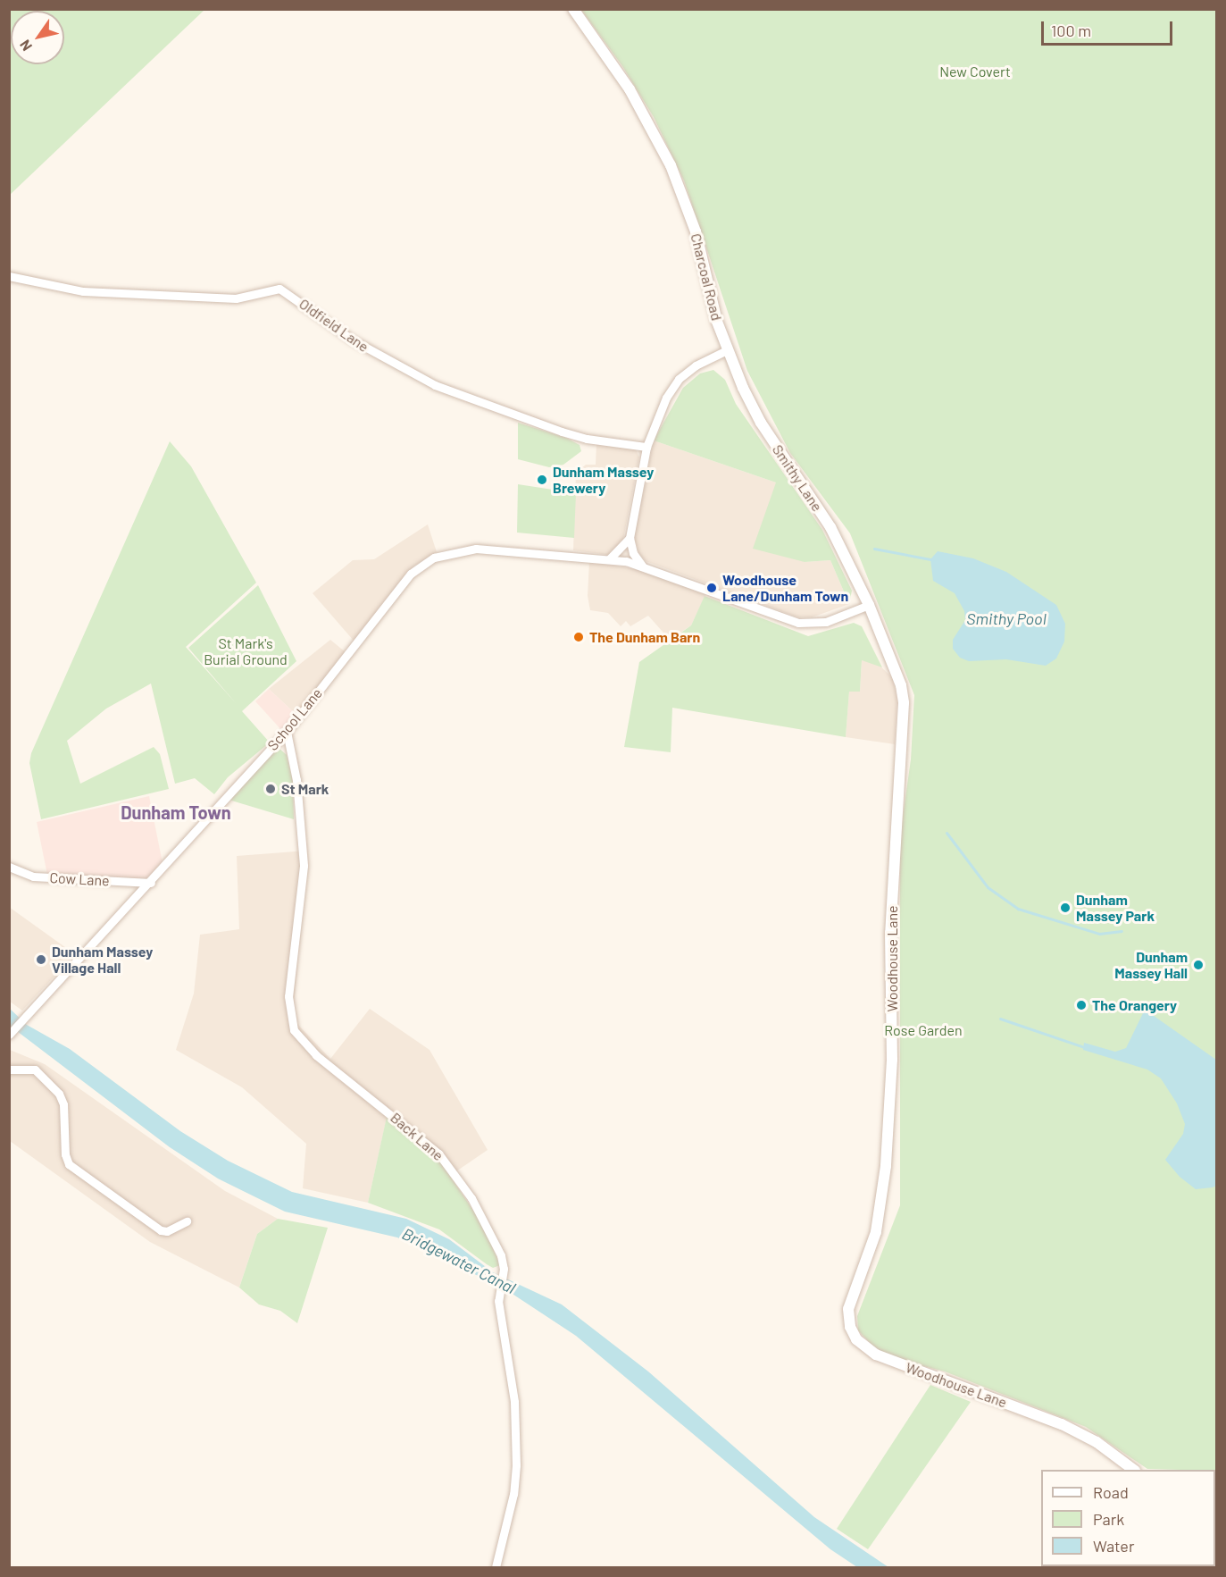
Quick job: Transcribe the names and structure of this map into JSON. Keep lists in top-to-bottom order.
{
  "streets": {
    "main road": ["Charcoal Road", "Smithy Lane", "Woodhouse Lane"],
    "street": [
      "Oldfield Lane",
      "School Lane",
      "Cow Lane",
      "Back Lane"
    ]
  },
  "crossings": [
    ["Charcoal Road", "Smithy Lane"],
    ["Smithy Lane", "Woodhouse Lane"],
    ["School Lane", "Cow Lane"],
    ["School Lane", "Back Lane"]
  ],
  "districts": ["Dunham Town"],
  "water": ["Smithy Pool", "Bridgewater Canal"],
  "parks": ["New Covert", "St Mark's Burial Ground", "Rose Garden"],
  "places": [
    "Dunham Massey Brewery",
    "Woodhouse Lane/Dunham Town",
    "The Dunham Barn",
    "St Mark",
    "Dunham Massey Park",
    "Dunham Massey Village Hall",
    "Dunham Massey Hall",
    "The Orangery"
  ],
  "legend": ["Road", "Park", "Water"],
  "scale_bar": "100 m",
  "north": "bottom left"
}
